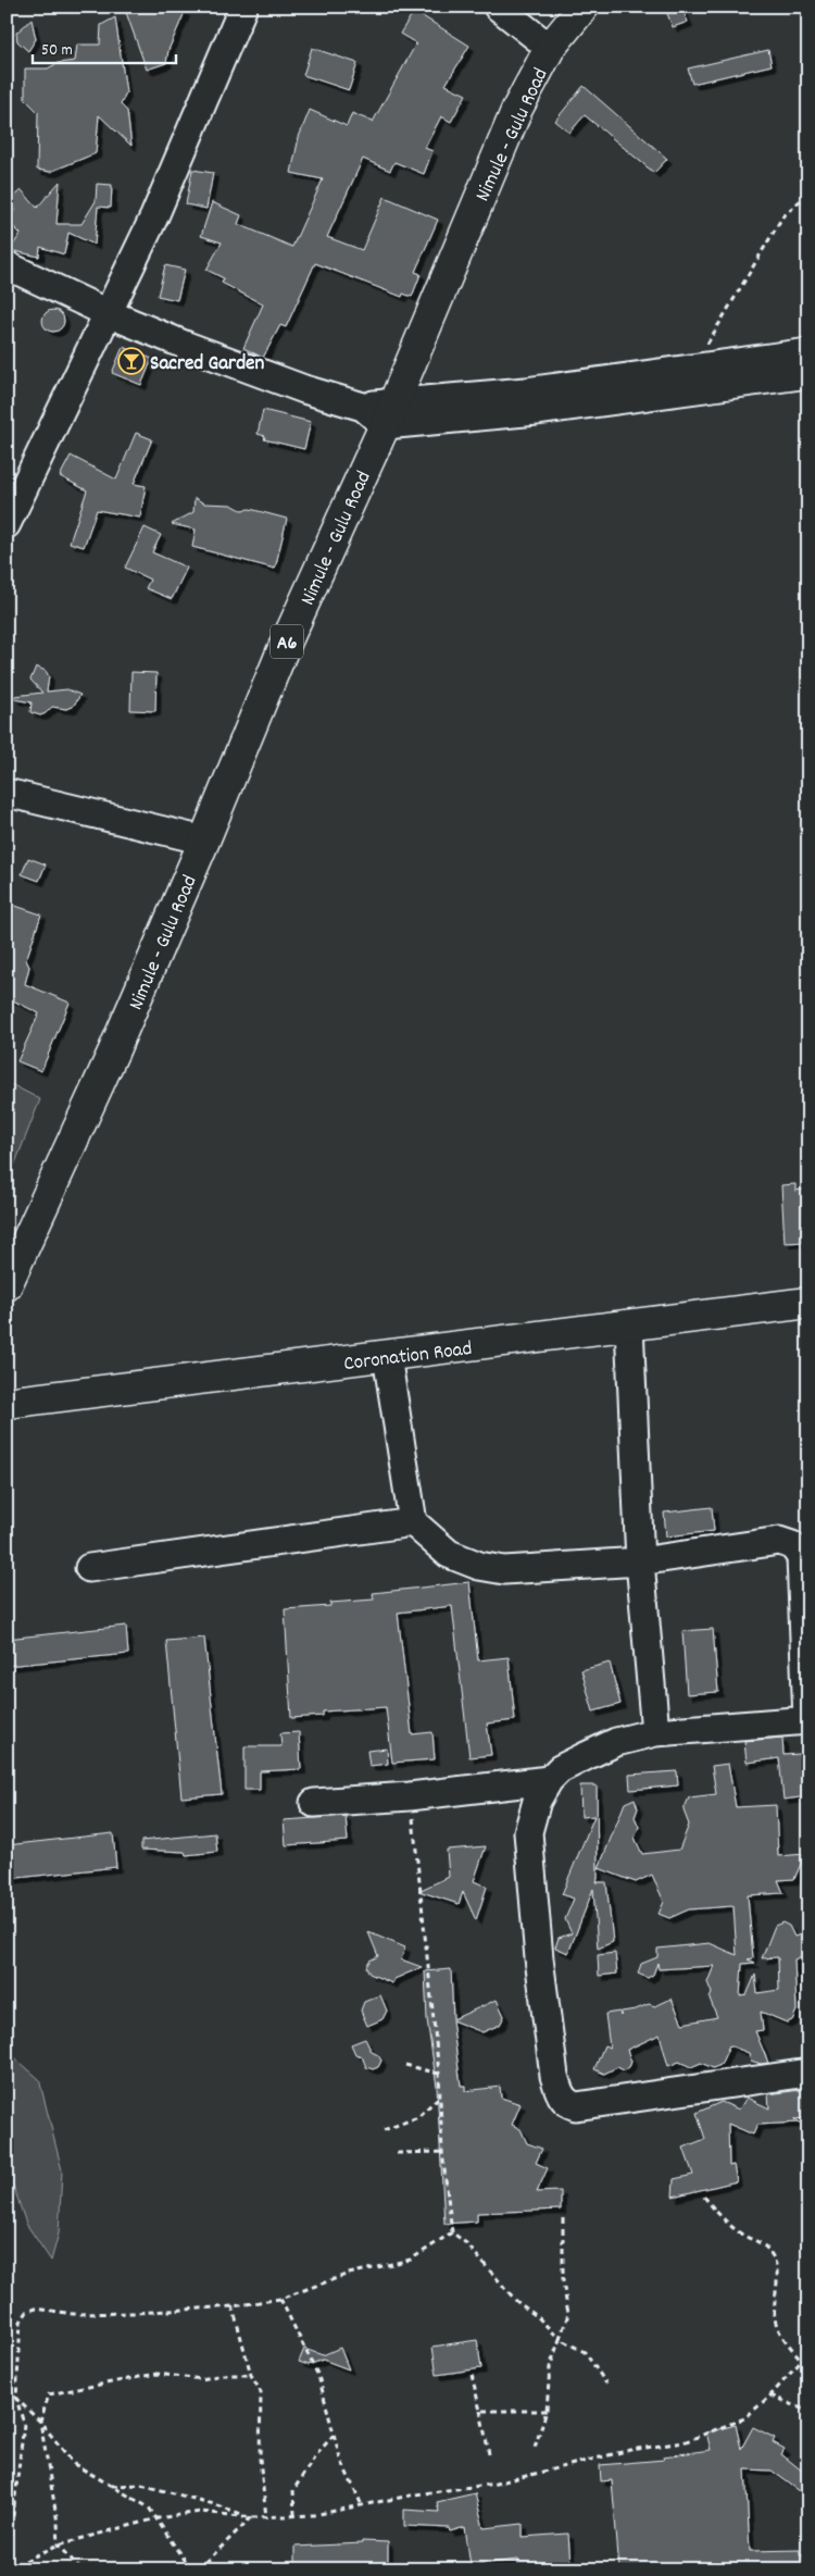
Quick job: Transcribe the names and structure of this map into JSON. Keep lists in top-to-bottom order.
{
  "streets": {
    "main road": ["Nimule - Gulu Road", "A6", "Coronation Road"]
  },
  "places": {
    "bar": ["Sacred Garden"]
  },
  "scale_bar": "50 m"
}
